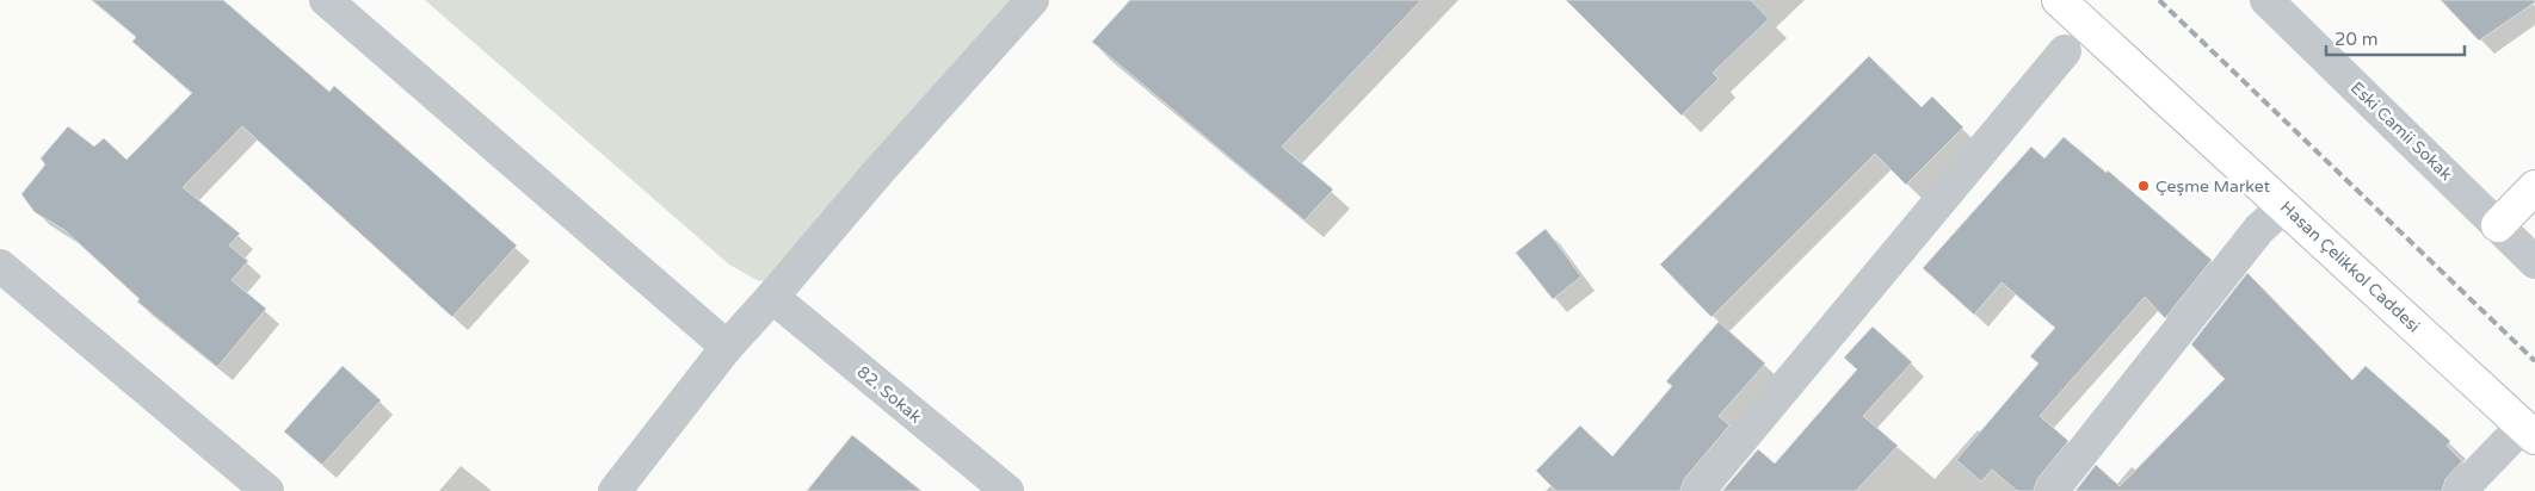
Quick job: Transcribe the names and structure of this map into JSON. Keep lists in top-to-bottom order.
{
  "streets": {
    "main road": ["Hasan Çelikkol Caddesi"],
    "street": ["Eski Camii Sokak", "82. Sokak"]
  },
  "places": ["Çeşme Market"],
  "scale_bar": "20 m"
}
